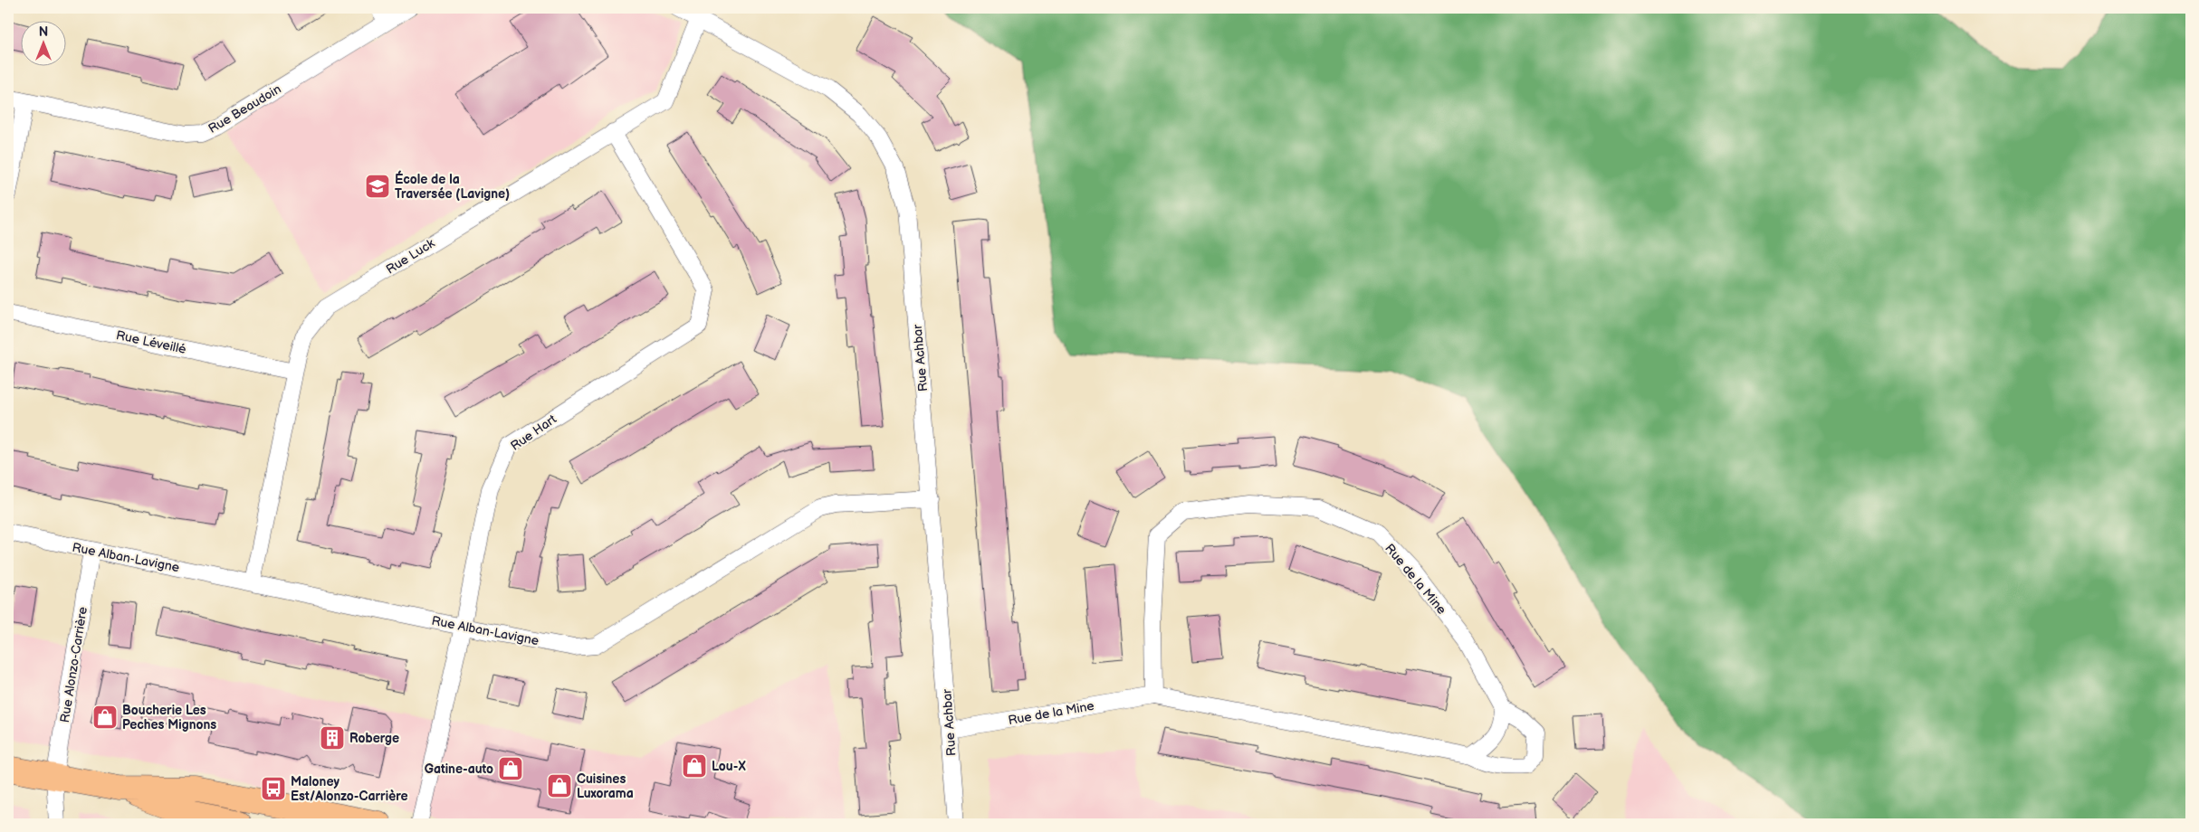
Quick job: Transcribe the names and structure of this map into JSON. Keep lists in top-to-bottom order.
{
  "streets": {
    "street": [
      "Rue Beaudoin",
      "Rue Luck",
      "Rue Léveillé",
      "Rue Achbar",
      "Rue Hart",
      "Rue Alban-Lavigne",
      "Rue de la Mine",
      "Rue Alonzo-Carrière"
    ]
  },
  "crossings": [
    ["Rue Luck", "Rue Léveillé"],
    ["Rue Luck", "Rue Achbar"],
    ["Rue Luck", "Rue Hart"],
    ["Rue Luck", "Rue Alban-Lavigne"],
    ["Rue Achbar", "Rue Alban-Lavigne"],
    ["Rue Achbar", "Rue de la Mine"],
    ["Rue Hart", "Rue Alban-Lavigne"],
    ["Rue Alban-Lavigne", "Rue Alonzo-Carrière"]
  ],
  "places": {
    "school or university": ["École de la Traversée (Lavigne)"],
    "shop": [
      "Boucherie Les Peches Mignons",
      "Lou-X",
      "Gatine-auto",
      "Cuisines Luxorama"
    ],
    "building": ["Roberge"],
    "bus stop": ["Maloney Est/Alonzo-Carrière"]
  },
  "north": "top"
}
